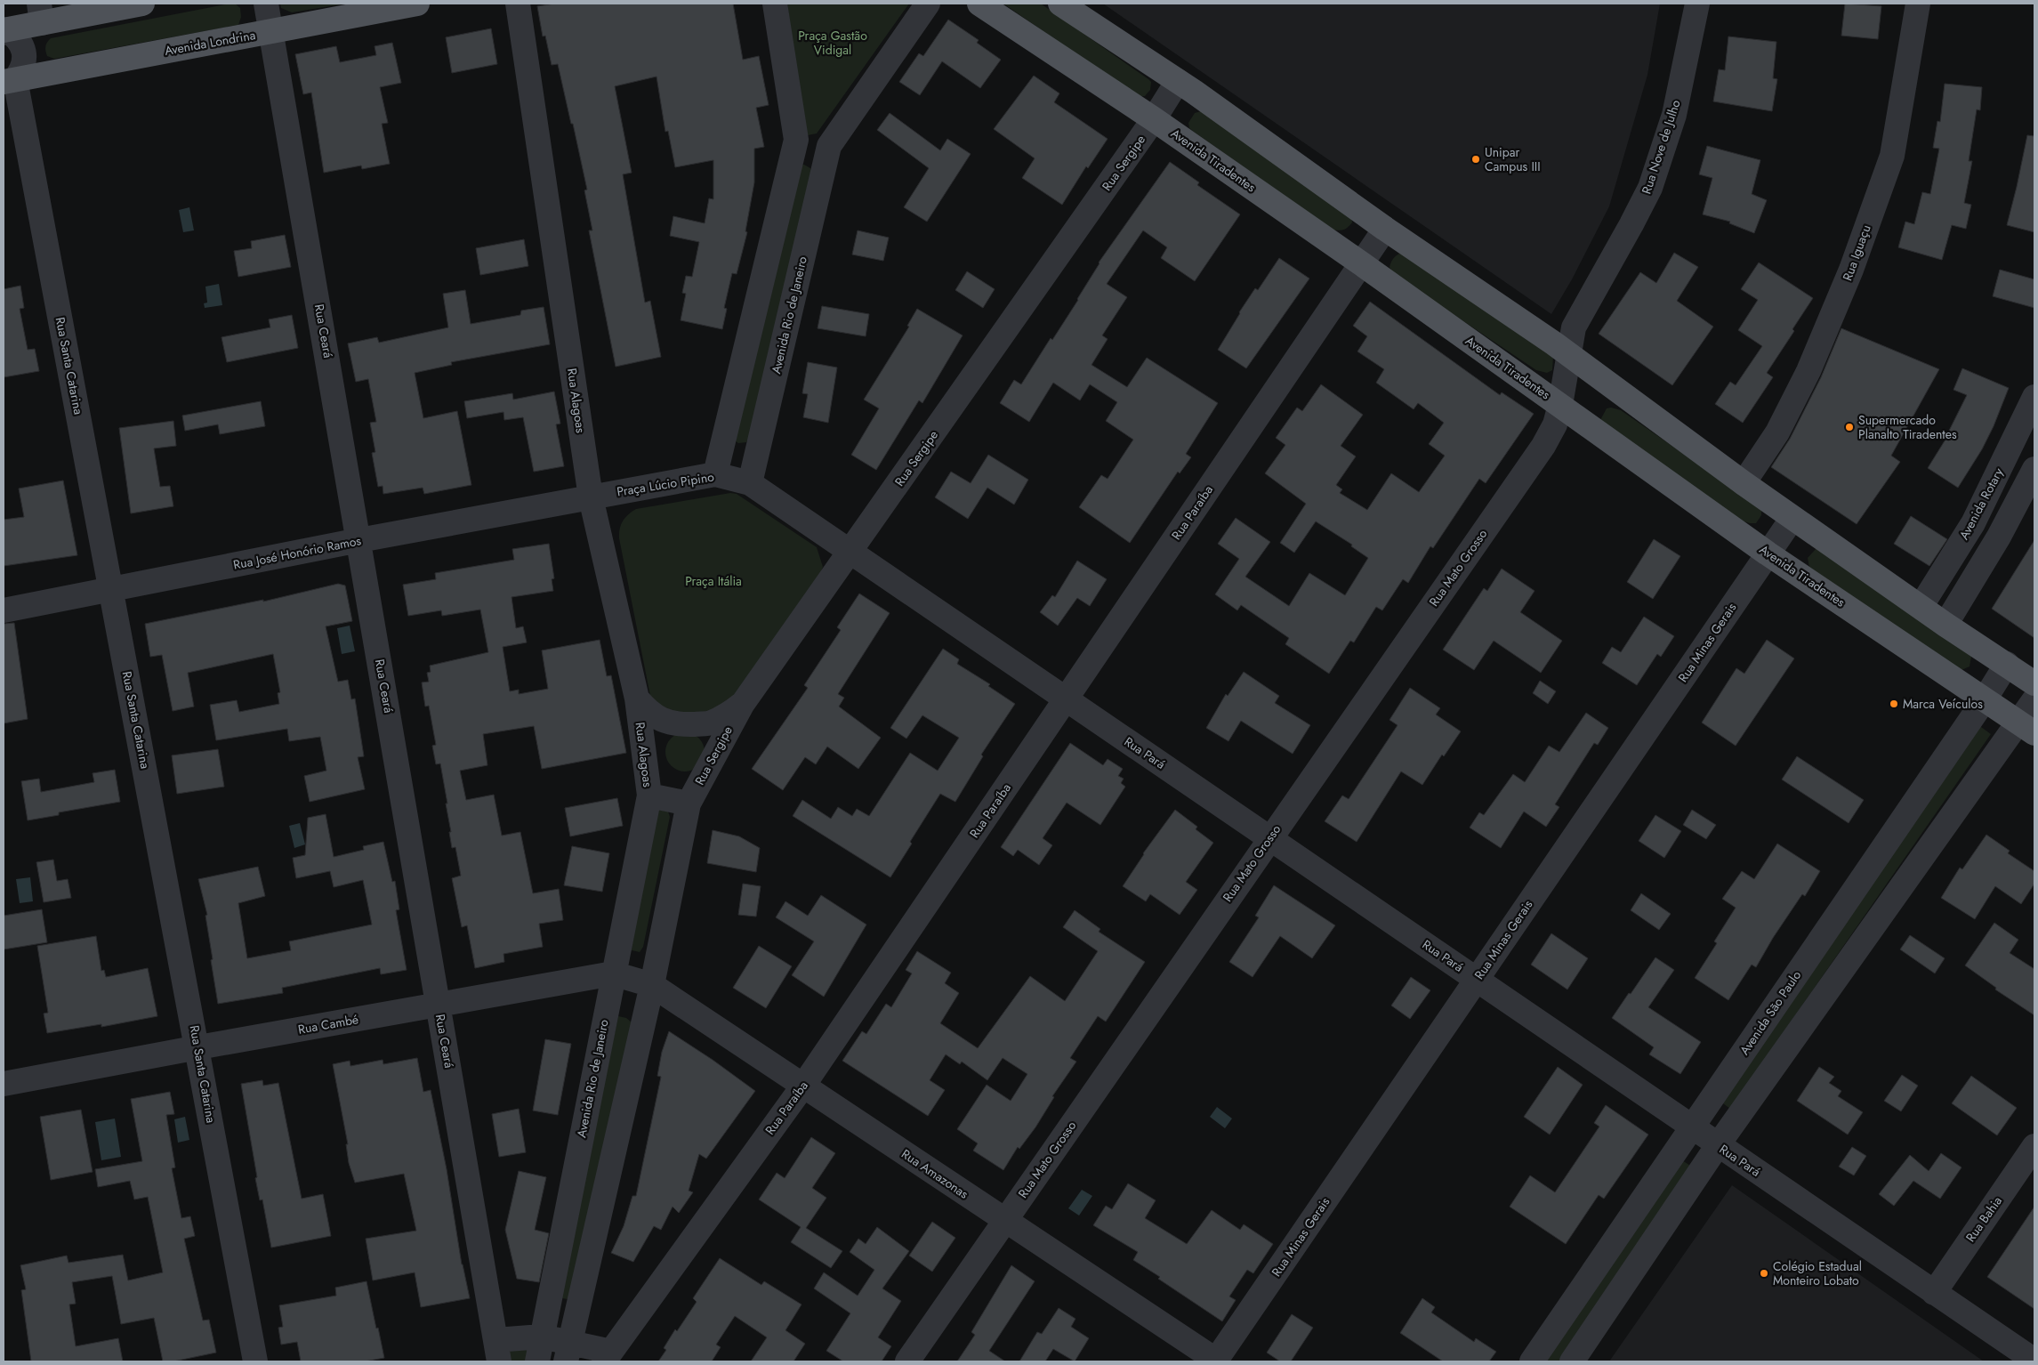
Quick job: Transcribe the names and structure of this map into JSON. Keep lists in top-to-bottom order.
{
  "streets": {
    "main road": ["Avenida Londrina", "Avenida Tiradentes"],
    "street": [
      "Rua Nove de Julho",
      "Rua Sergipe",
      "Rua Iguaçu",
      "Avenida Rio de Janeiro",
      "Rua Ceará",
      "Rua Santa Catarina",
      "Rua Alagoas",
      "Praça Lúcio Pipino",
      "Avenida Rotary",
      "Rua Paraíba",
      "Rua José Honório Ramos",
      "Rua Mato Grosso",
      "Rua Minas Gerais",
      "Rua Pará",
      "Avenida São Paulo",
      "Rua Cambé",
      "Rua Amazonas",
      "Rua Bahia"
    ]
  },
  "crossings": [
    ["Avenida Londrina", "Rua Ceará"],
    ["Avenida Londrina", "Rua Santa Catarina"],
    ["Rua Nove de Julho", "Rua Mato Grosso"],
    ["Avenida Tiradentes", "Rua Sergipe"],
    ["Avenida Tiradentes", "Rua Paraíba"],
    ["Avenida Tiradentes", "Rua Mato Grosso"],
    ["Avenida Tiradentes", "Rua Minas Gerais"],
    ["Avenida Tiradentes", "Avenida São Paulo"],
    ["Rua Sergipe", "Praça Lúcio Pipino"],
    ["Rua Sergipe", "Rua Pará"],
    ["Avenida Rio de Janeiro", "Rua Ceará"],
    ["Avenida Rio de Janeiro", "Rua Alagoas"],
    ["Avenida Rio de Janeiro", "Praça Lúcio Pipino"],
    ["Avenida Rio de Janeiro", "Rua Cambé"],
    ["Rua Ceará", "Rua Paraíba"],
    ["Rua Ceará", "Rua José Honório Ramos"],
    ["Rua Ceará", "Rua Cambé"],
    ["Rua Santa Catarina", "Rua José Honório Ramos"],
    ["Rua Santa Catarina", "Rua Cambé"],
    ["Rua Alagoas", "Praça Lúcio Pipino"],
    ["Rua Alagoas", "Rua José Honório Ramos"],
    ["Praça Lúcio Pipino", "Rua José Honório Ramos"],
    ["Praça Lúcio Pipino", "Rua Pará"],
    ["Rua Paraíba", "Rua Pará"],
    ["Rua Paraíba", "Rua Amazonas"],
    ["Rua Mato Grosso", "Rua Pará"],
    ["Rua Mato Grosso", "Rua Amazonas"],
    ["Rua Minas Gerais", "Rua Pará"],
    ["Rua Minas Gerais", "Rua Amazonas"],
    ["Rua Pará", "Avenida São Paulo"],
    ["Rua Pará", "Rua Bahia"],
    ["Rua Cambé", "Rua Amazonas"]
  ],
  "parks": ["Praça Gastão Vidigal", "Praça Itália"],
  "places": [
    "Unipar Campus III",
    "Supermercado Planalto Tiradentes",
    "Marca Veículos",
    "Colégio Estadual Monteiro Lobato"
  ]
}
